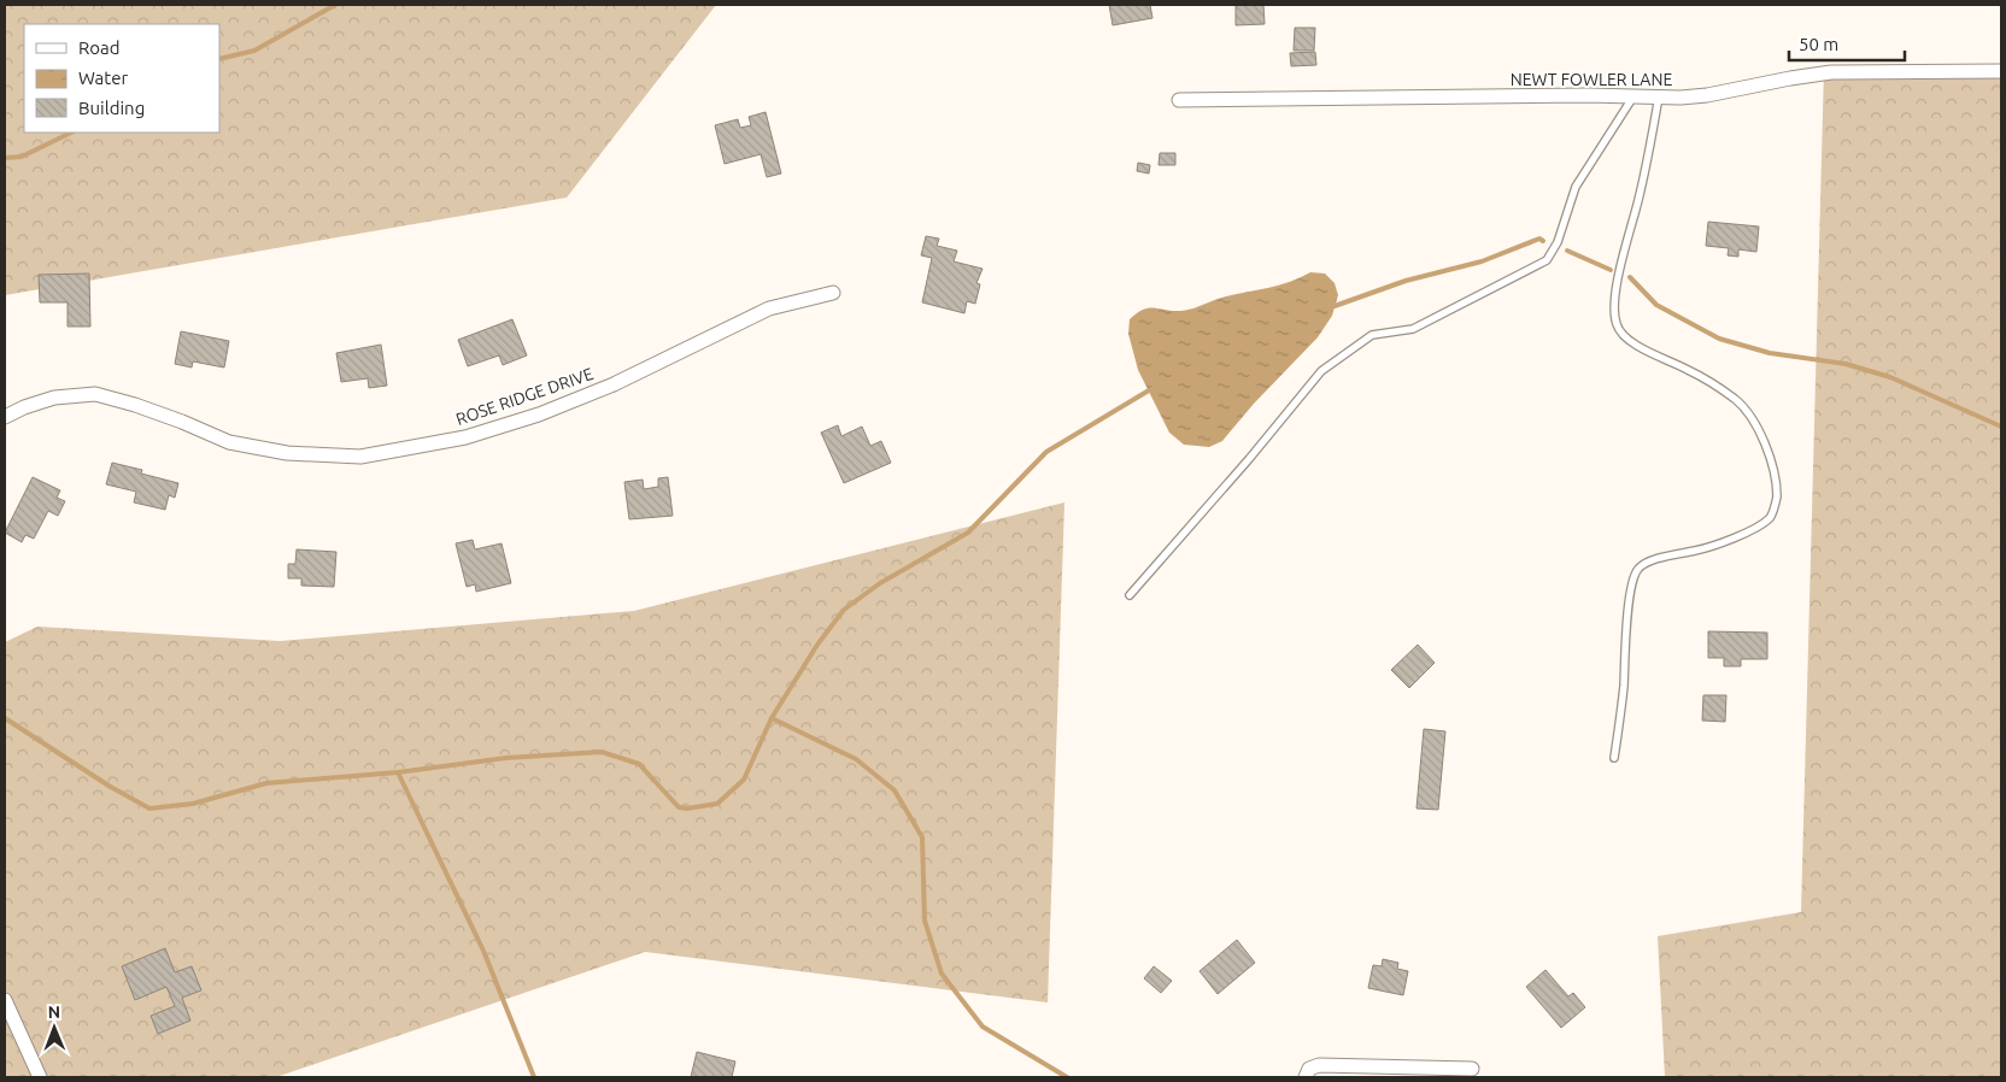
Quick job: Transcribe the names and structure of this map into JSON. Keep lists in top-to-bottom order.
{
  "streets": {
    "street": ["NEWT FOWLER LANE", "ROSE RIDGE DRIVE"]
  },
  "legend": ["Road", "Water", "Building"],
  "scale_bar": "50 m",
  "north": "top"
}
